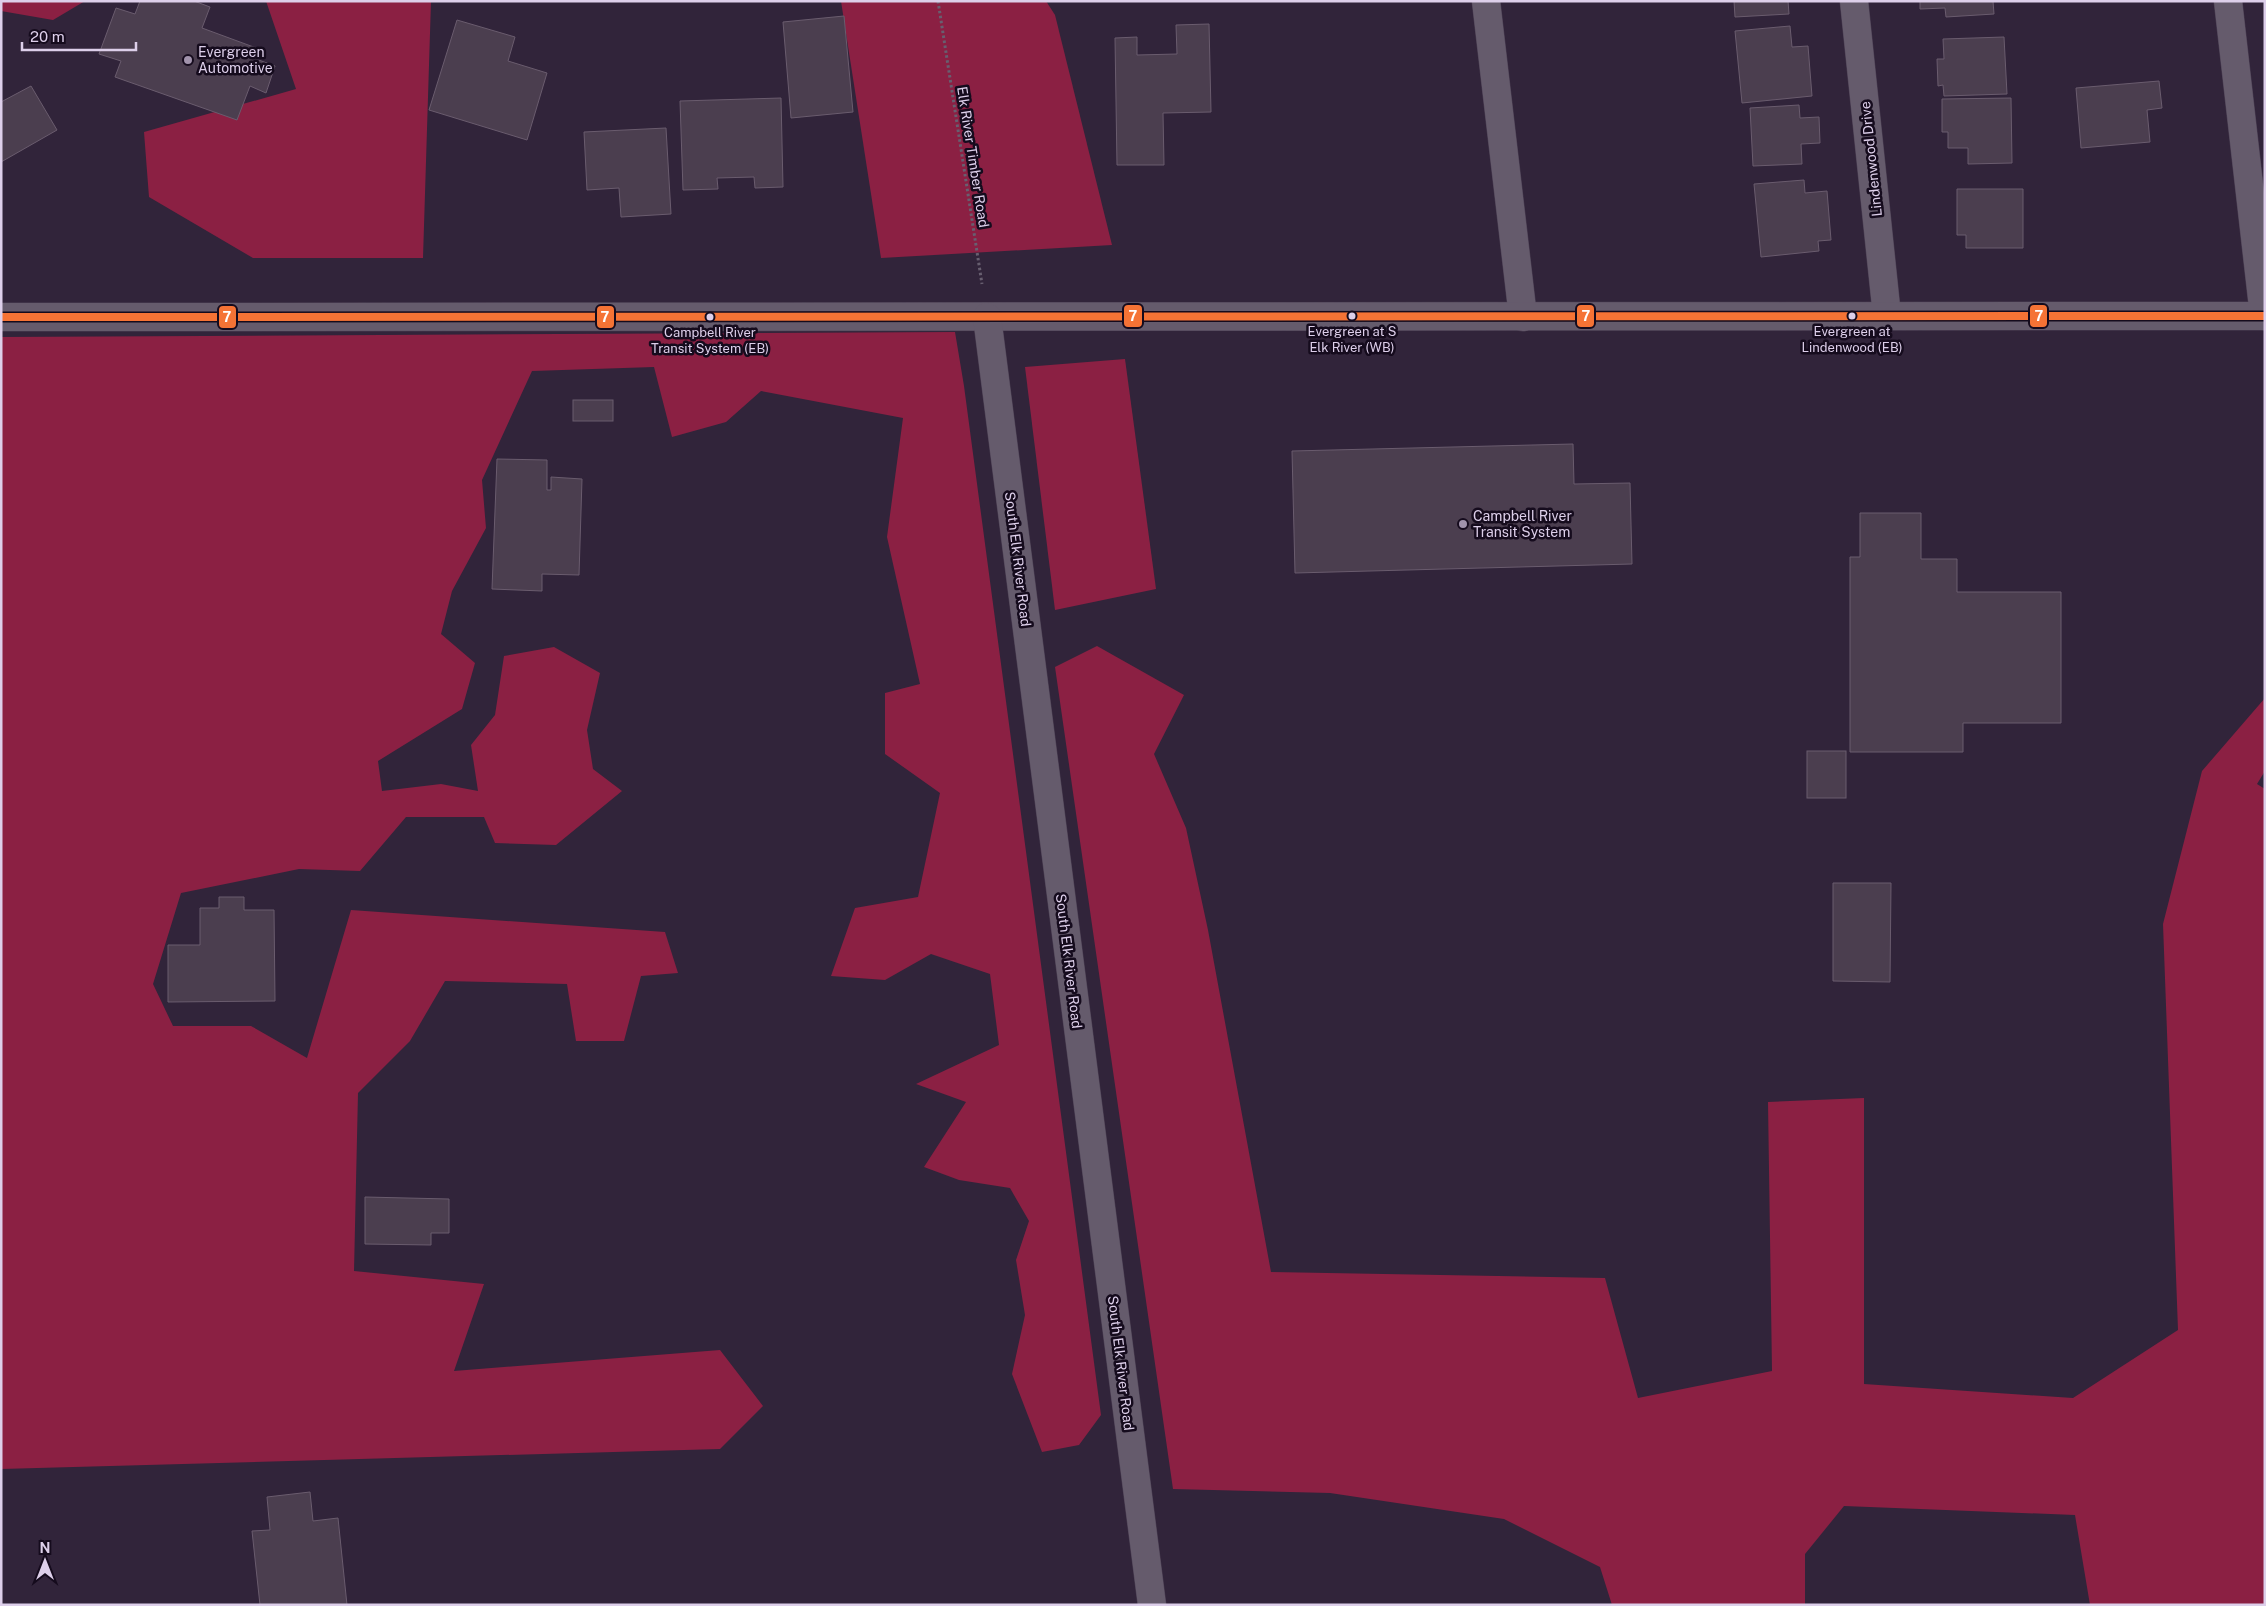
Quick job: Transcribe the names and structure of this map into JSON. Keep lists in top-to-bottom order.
{
  "streets": {
    "street": ["Lindenwood Drive", "South Elk River Road"],
    "path": ["Elk River Timber Road"]
  },
  "crossings": [
    ["Elk River Timber Road", "South Elk River Road"]
  ],
  "places": [
    "Evergreen Automotive",
    "Evergreen at S Elk River (WB)",
    "Evergreen at Lindenwood (EB)",
    "Campbell River Transit System (EB)",
    "Campbell River Transit System"
  ],
  "lines": ["transit line 7"],
  "scale_bar": "20 m",
  "north": "top"
}
